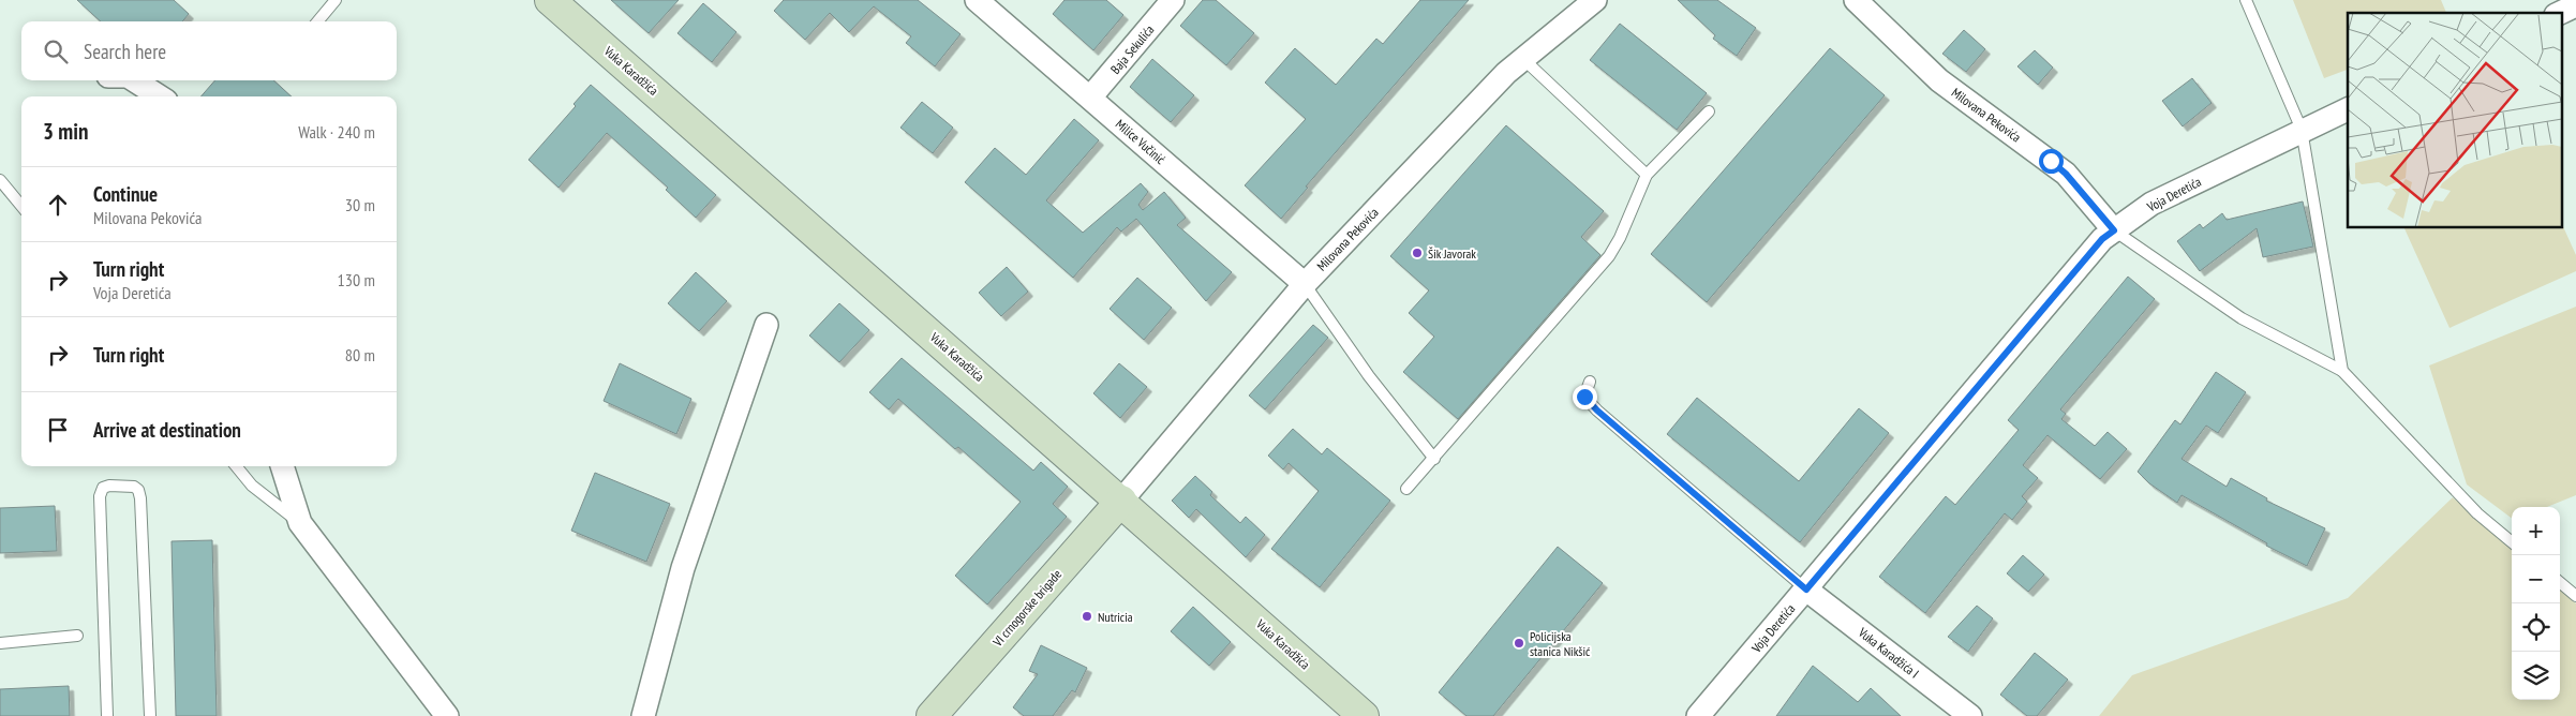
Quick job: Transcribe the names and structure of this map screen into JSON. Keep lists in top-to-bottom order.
{
  "streets": {
    "street": [
      "Baja Sekulića",
      "Vuka Karadžića",
      "Milovana Pekovića",
      "Milice Vučinić",
      "Voja Deretića",
      "VI crnogorske brigade",
      "Vuka Karadžića I"
    ]
  },
  "crossings": [
    ["Baja Sekulića", "Milice Vučinić"],
    ["Vuka Karadžića", "Milovana Pekovića"],
    ["Vuka Karadžića", "VI crnogorske brigade"],
    ["Milovana Pekovića", "Milice Vučinić"],
    ["Milovana Pekovića", "Voja Deretića"],
    ["Milovana Pekovića", "VI crnogorske brigade"],
    ["Voja Deretića", "Vuka Karadžića I"]
  ],
  "places": ["Šik Javorak", "Nutricia", "Policijska stanica Nikšić"],
  "page": {
    "search": "Search here",
    "heading": ["3 min", "Walk · 240 m"],
    "list": [
      ["Continue", "Milovana Pekovića", "30 m"],
      ["Turn right", "Voja Deretića", "130 m"],
      ["Turn right", "80 m"],
      "Arrive at destination"
    ],
    "map_buttons": ["+", "−"]
  }
}
